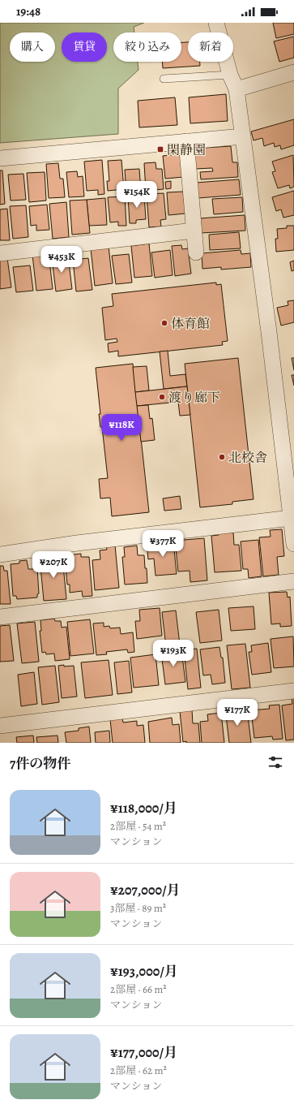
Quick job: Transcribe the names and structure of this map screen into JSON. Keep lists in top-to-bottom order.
{
  "places": {
    "transit": ["閑静園"],
    "other": ["体育館", "渡り廊下", "北校舎"]
  },
  "page": {
    "status": "19:48",
    "chip": [
      "購入",
      "賃貸",
      "絞り込み",
      "新着"
    ],
    "price": [
      "¥154K",
      "¥453K",
      "¥118K",
      "¥377K",
      "¥207K",
      "¥193K",
      "¥177K"
    ],
    "heading": "7件の物件",
    "list": [
      {
        "name": "¥118,000/月",
        "note": "2部屋 · 54 m² · マンション"
      },
      {
        "name": "¥207,000/月",
        "note": "3部屋 · 89 m² · マンション"
      },
      {
        "name": "¥193,000/月",
        "note": "2部屋 · 66 m² · マンション"
      },
      {
        "name": "¥177,000/月",
        "note": "2部屋 · 62 m² · マンション"
      }
    ]
  }
}
